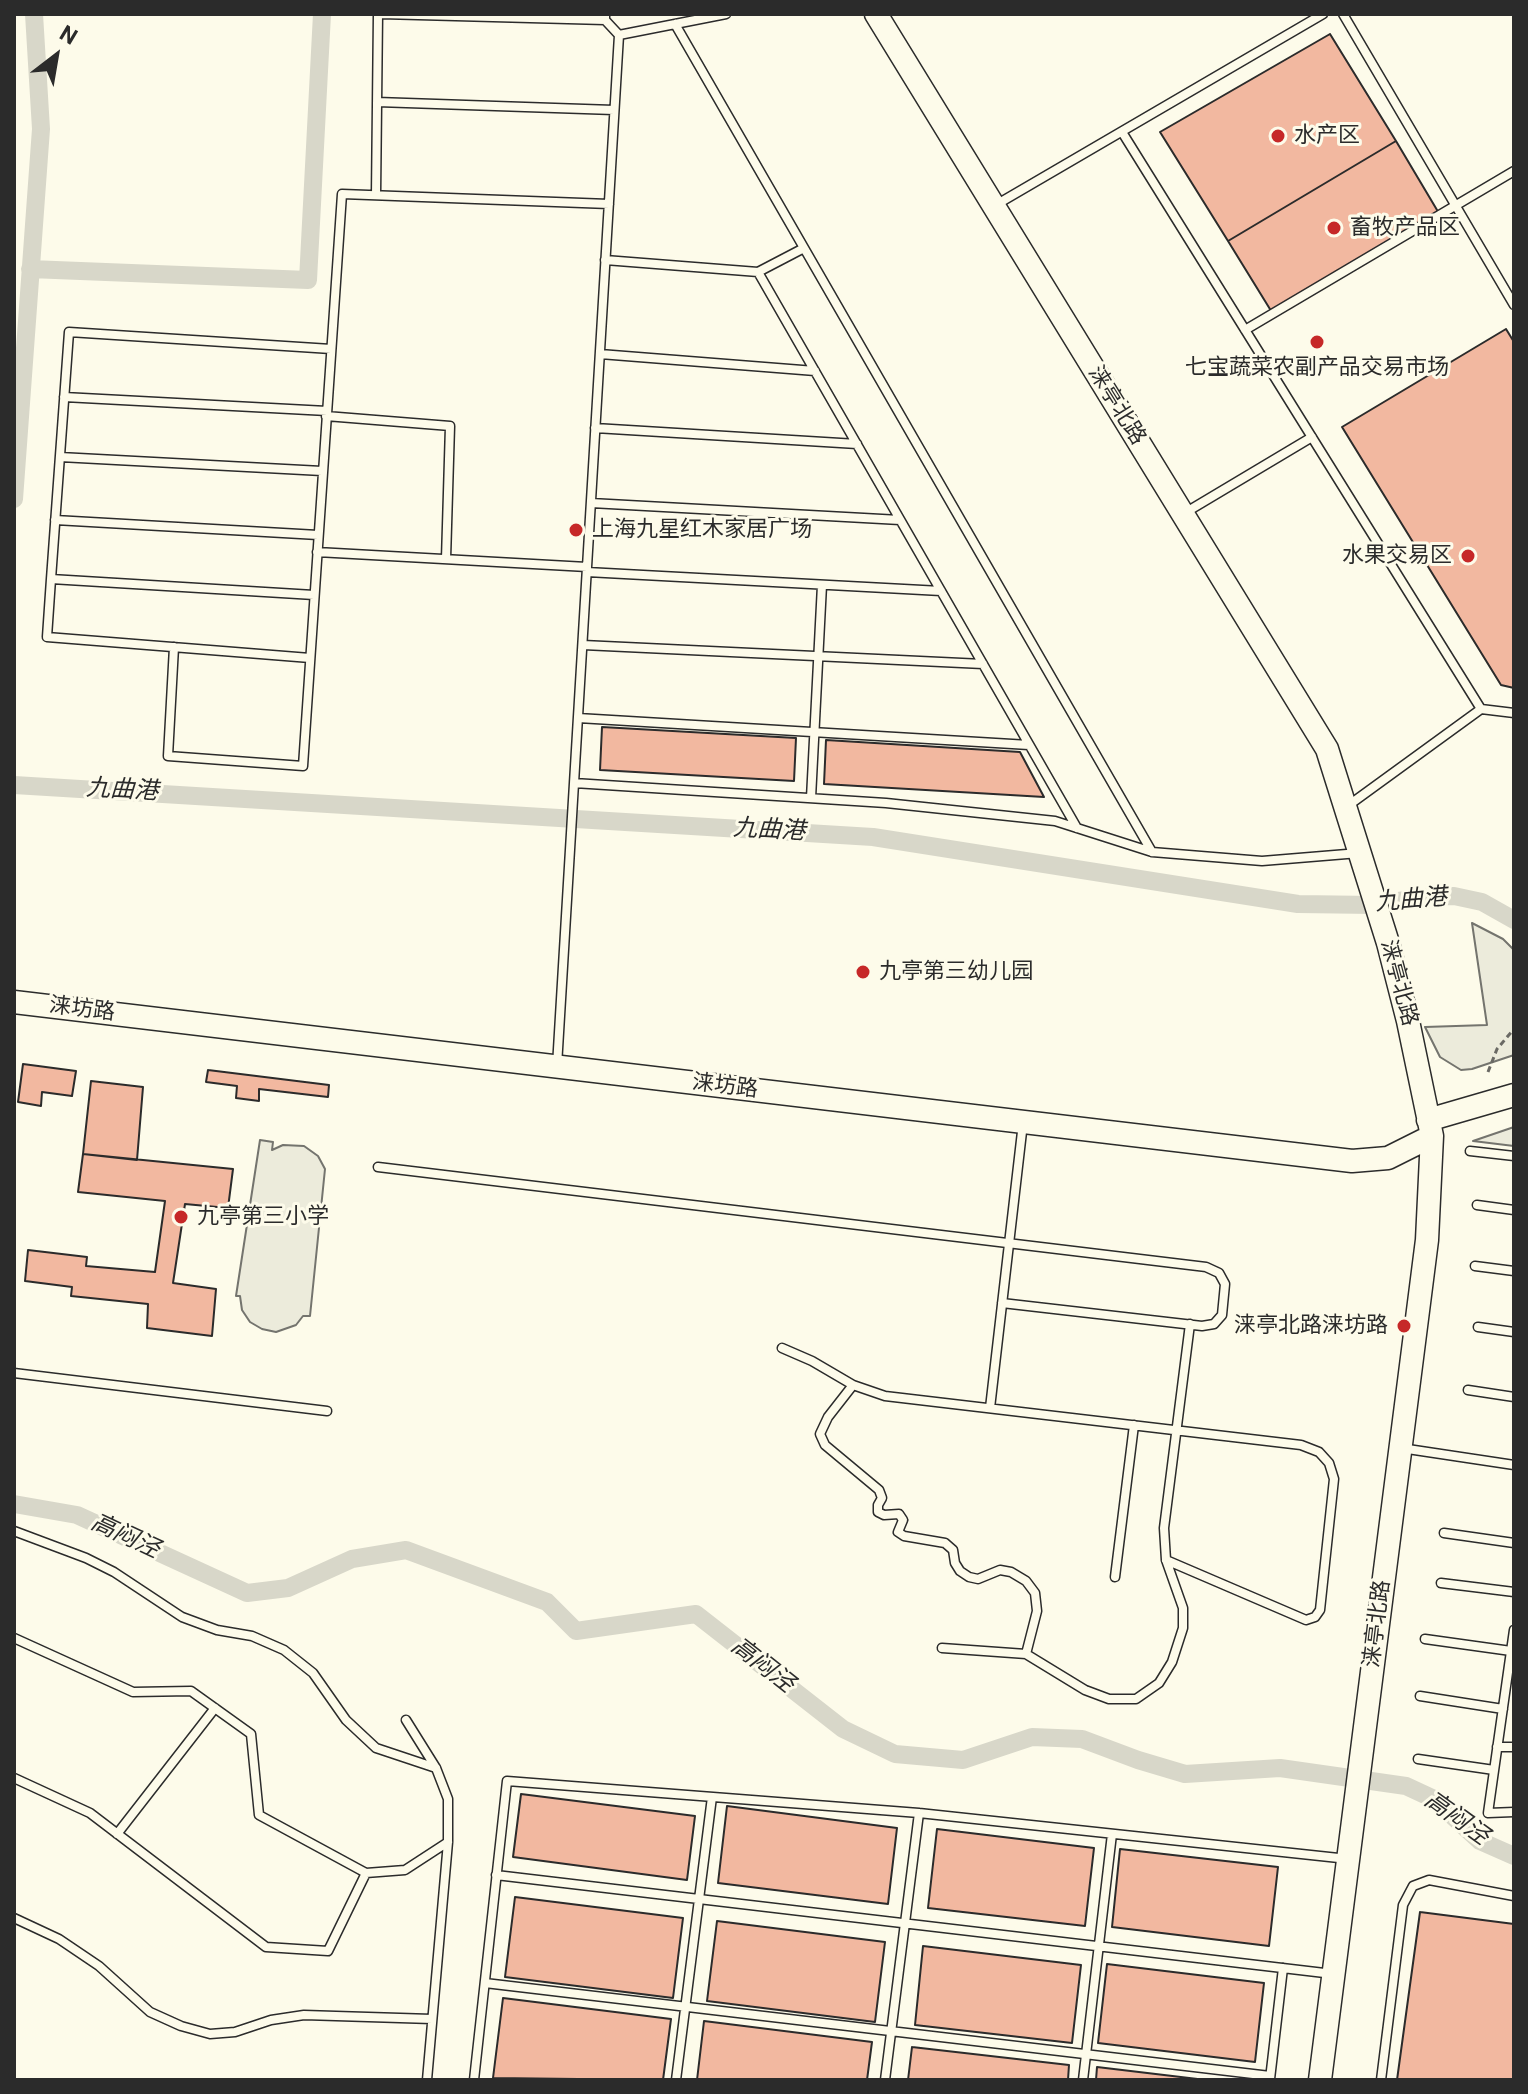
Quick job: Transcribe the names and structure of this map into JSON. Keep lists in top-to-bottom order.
{
  "streets": {
    "street": ["涞亭北路", "涞坊路"]
  },
  "crossings": [
    ["涞亭北路", "涞坊路"]
  ],
  "water": ["九曲港", "高闷泾"],
  "places": [
    "水产区",
    "畜牧产品区",
    "七宝蔬菜农副产品交易市场",
    "上海九星红木家居广场",
    "水果交易区",
    "九亭第三幼儿园",
    "九亭第三小学",
    "涞亭北路涞坊路"
  ],
  "north": "top right"
}
